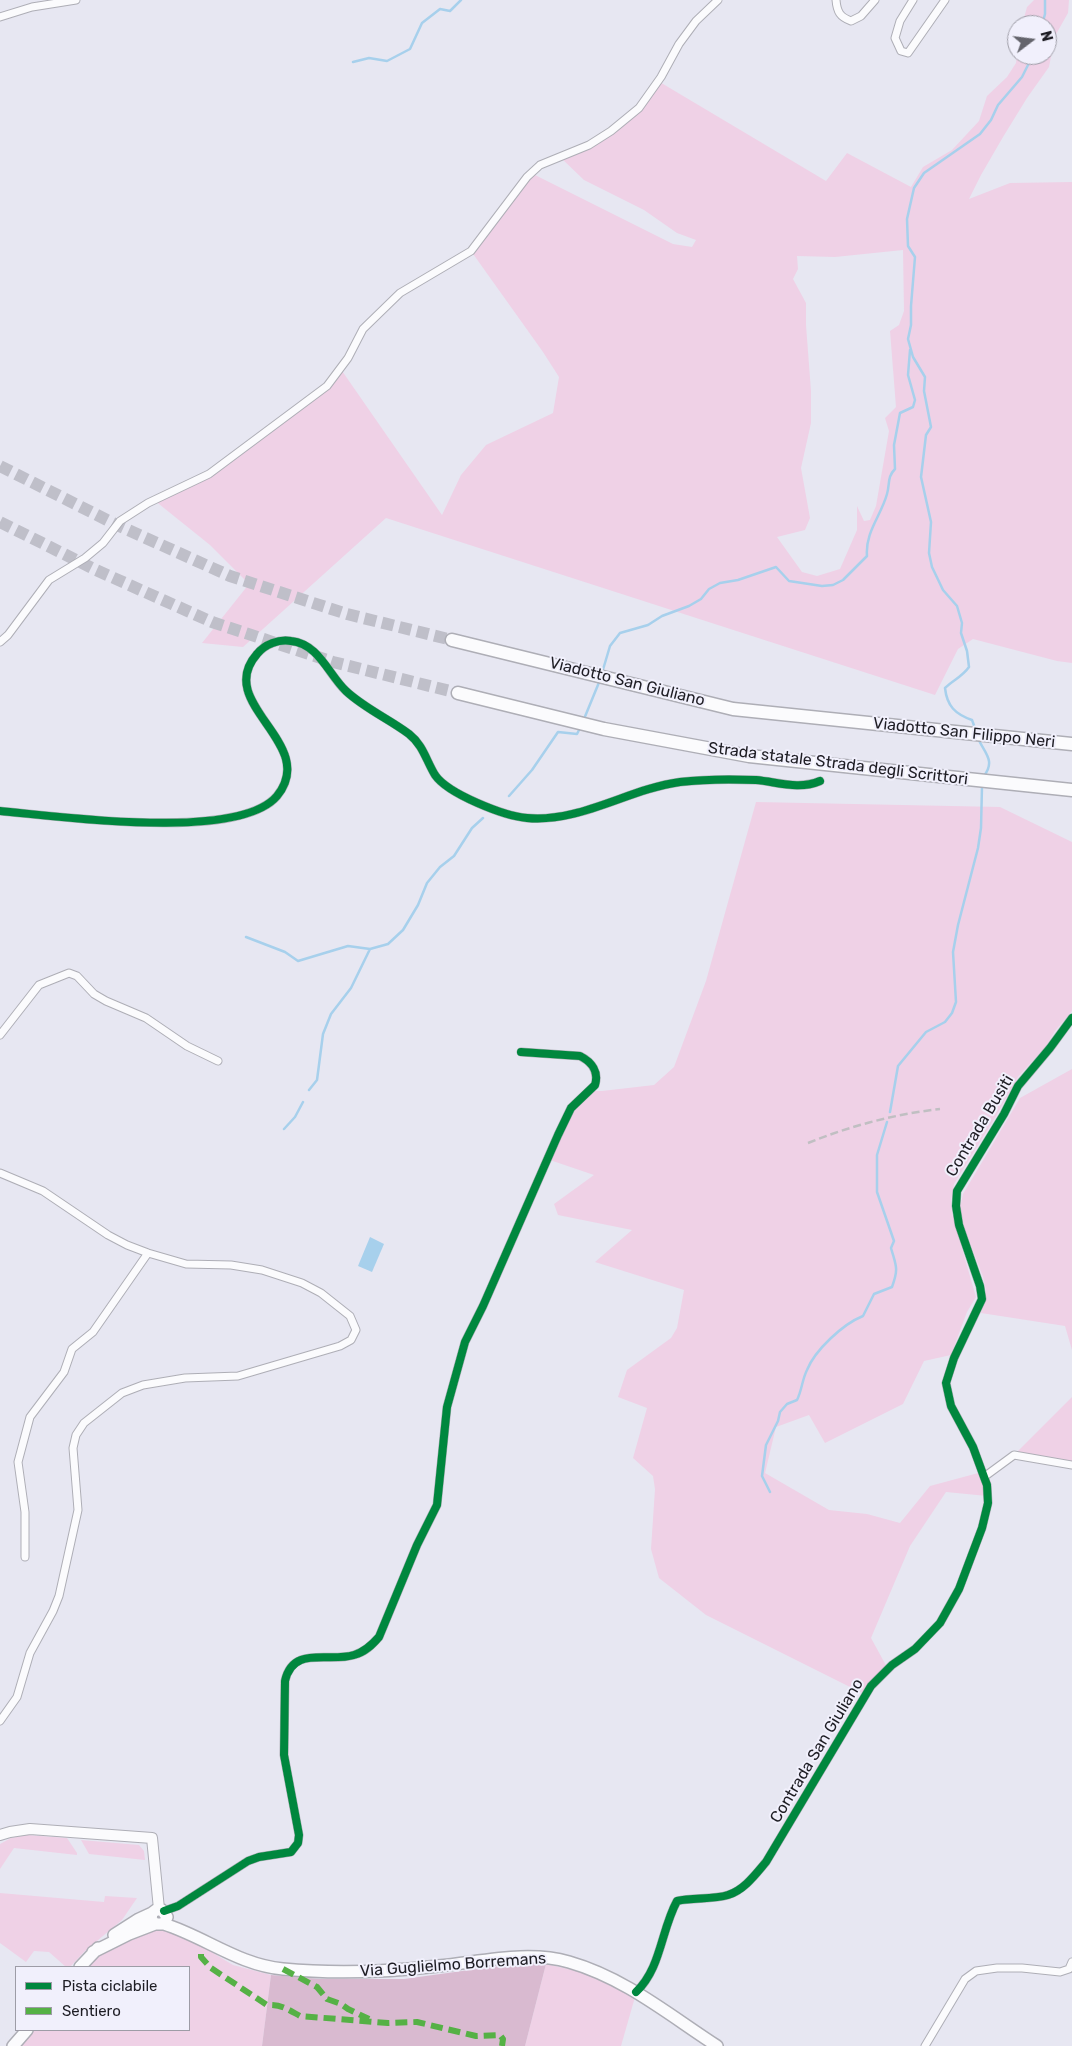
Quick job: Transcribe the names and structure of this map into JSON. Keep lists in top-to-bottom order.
{
  "streets": {
    "highway": ["Viadotto San Giuliano", "Viadotto San Filippo Neri", "Strada statale Strada degli Scrittori"],
    "main road": ["Via Guglielmo Borremans"],
    "street": ["Contrada Busiti", "Contrada San Giuliano"]
  },
  "crossings": [
    ["Viadotto San Giuliano", "Viadotto San Filippo Neri"],
    ["Contrada Busiti", "Contrada San Giuliano"],
    ["Contrada San Giuliano", "Via Guglielmo Borremans"]
  ],
  "legend": ["Pista ciclabile", "Sentiero"],
  "north": "right"
}
